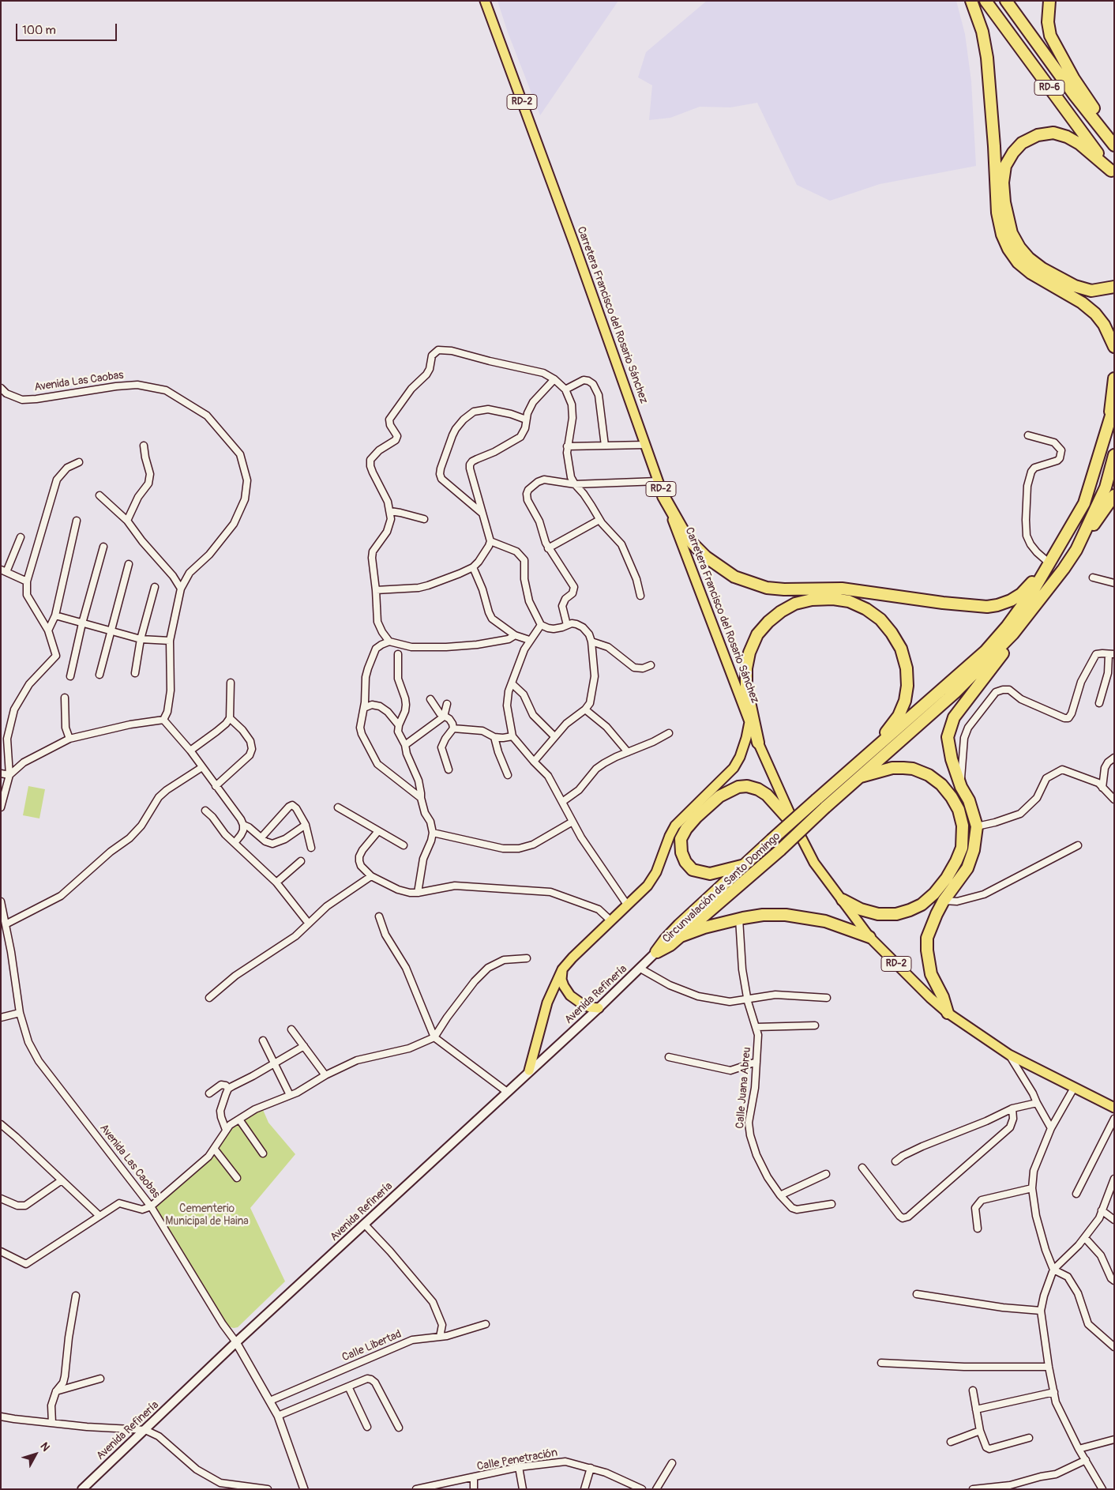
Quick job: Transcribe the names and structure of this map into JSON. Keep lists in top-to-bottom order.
{
  "streets": {
    "highway": ["RD-6", "Circunvalación de Santo Domingo"],
    "main road": ["RD-2", "Carretera Francisco del Rosario Sánchez", "Avenida Refinería"],
    "street": [
      "Avenida Las Caobas",
      "Calle Juana Abreu",
      "Calle Libertad",
      "Calle Penetración"
    ]
  },
  "crossings": [
    ["Avenida Las Caobas", "Avenida Refinería"],
    ["Avenida Las Caobas", "Calle Libertad"],
    ["Circunvalación de Santo Domingo", "Avenida Refinería"]
  ],
  "parks": ["Cementerio Municipal de Haina"],
  "scale_bar": "100 m",
  "north": "top right"
}
